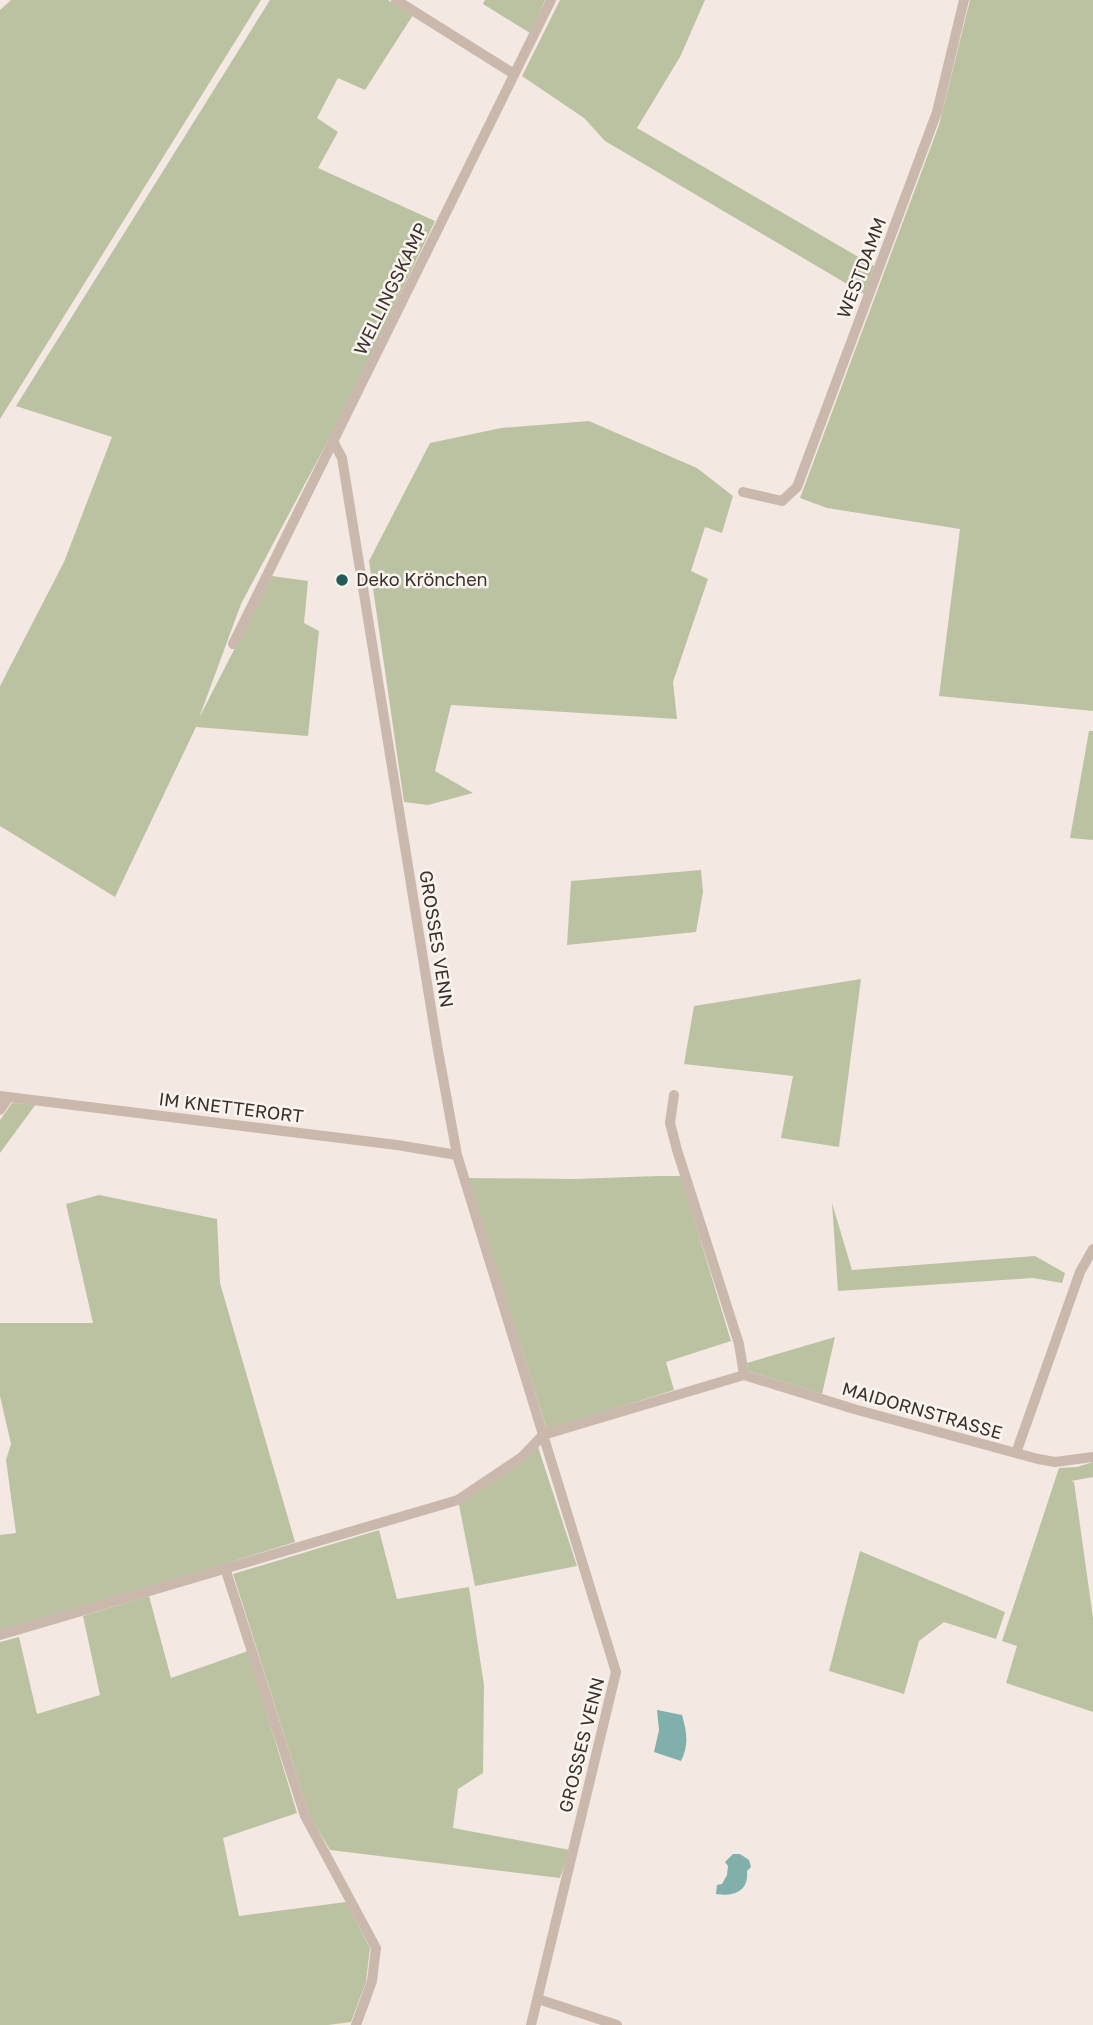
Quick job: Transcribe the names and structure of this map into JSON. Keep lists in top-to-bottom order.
{
  "streets": {
    "street": [
      "WESTDAMM",
      "WELLINGSKAMP",
      "GROSSES VENN",
      "IM KNETTERORT",
      "MAIDORNSTRASSE"
    ]
  },
  "crossings": [
    ["WELLINGSKAMP", "GROSSES VENN"],
    ["GROSSES VENN", "IM KNETTERORT"]
  ],
  "places": ["Deko Krönchen"]
}
